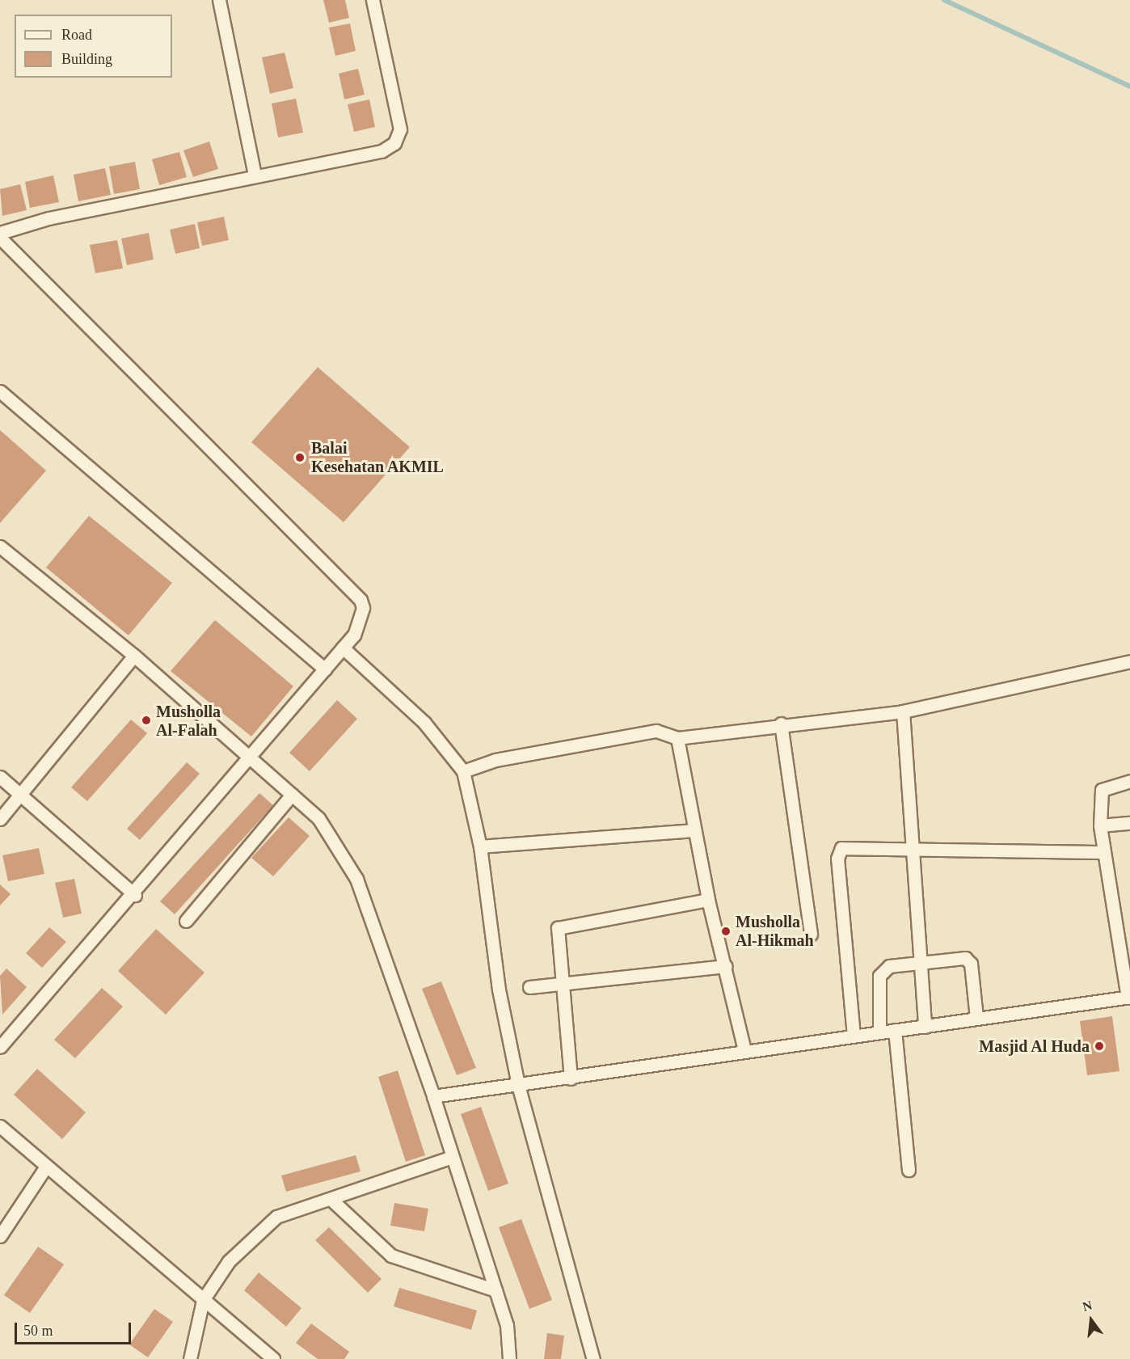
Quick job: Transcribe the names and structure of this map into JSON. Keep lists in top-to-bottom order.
{
  "places": [
    "Balai Kesehatan AKMIL",
    "Musholla Al-Falah",
    "Musholla Al-Hikmah",
    "Masjid Al Huda"
  ],
  "legend": ["Road", "Building"],
  "scale_bar": "50 m",
  "north": "top"
}
